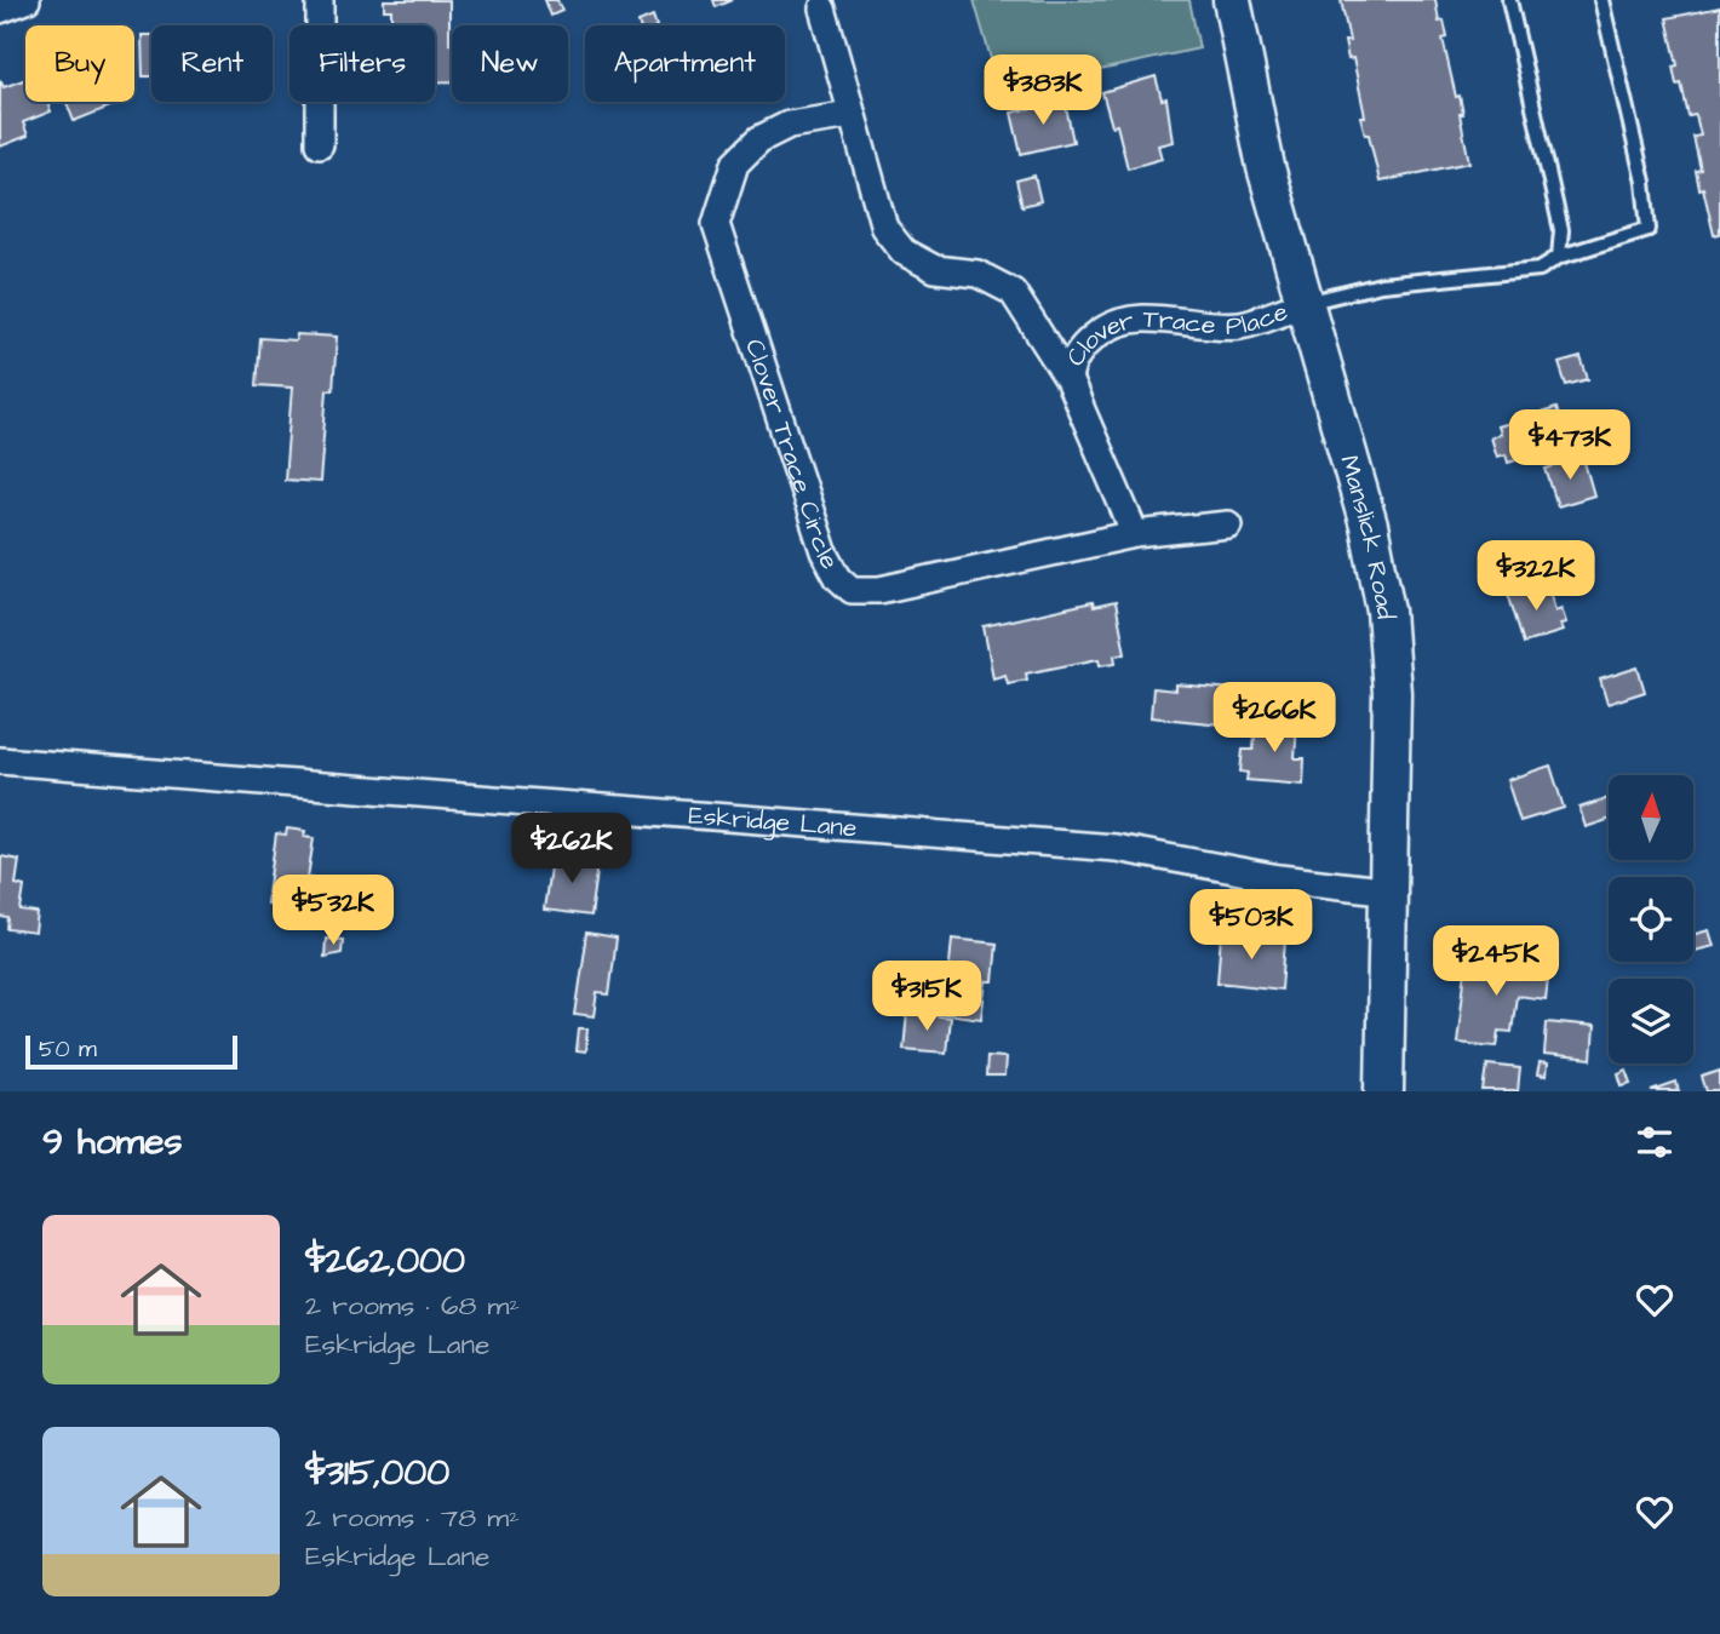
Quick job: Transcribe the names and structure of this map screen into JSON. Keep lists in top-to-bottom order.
{
  "streets": {
    "main road": ["Manslick Road"],
    "street": ["Clover Trace Place", "Clover Trace Circle", "Eskridge Lane"]
  },
  "crossings": [
    ["Clover Trace Place", "Manslick Road"],
    ["Manslick Road", "Eskridge Lane"]
  ],
  "scale_bar": "50 m",
  "north": "top",
  "page": {
    "chip": [
      "Buy",
      "Rent",
      "Filters",
      "New",
      "Apartment"
    ],
    "price": [
      "$383K",
      "$473K",
      "$322K",
      "$266K",
      "$262K",
      "$532K",
      "$503K",
      "$245K",
      "$315K"
    ],
    "scale": "50 m",
    "heading": "9 homes",
    "list": [
      {
        "name": "$262,000",
        "note": "2 rooms · 68 m² · Eskridge Lane"
      },
      {
        "name": "$315,000",
        "note": "2 rooms · 78 m² · Eskridge Lane"
      }
    ]
  }
}
